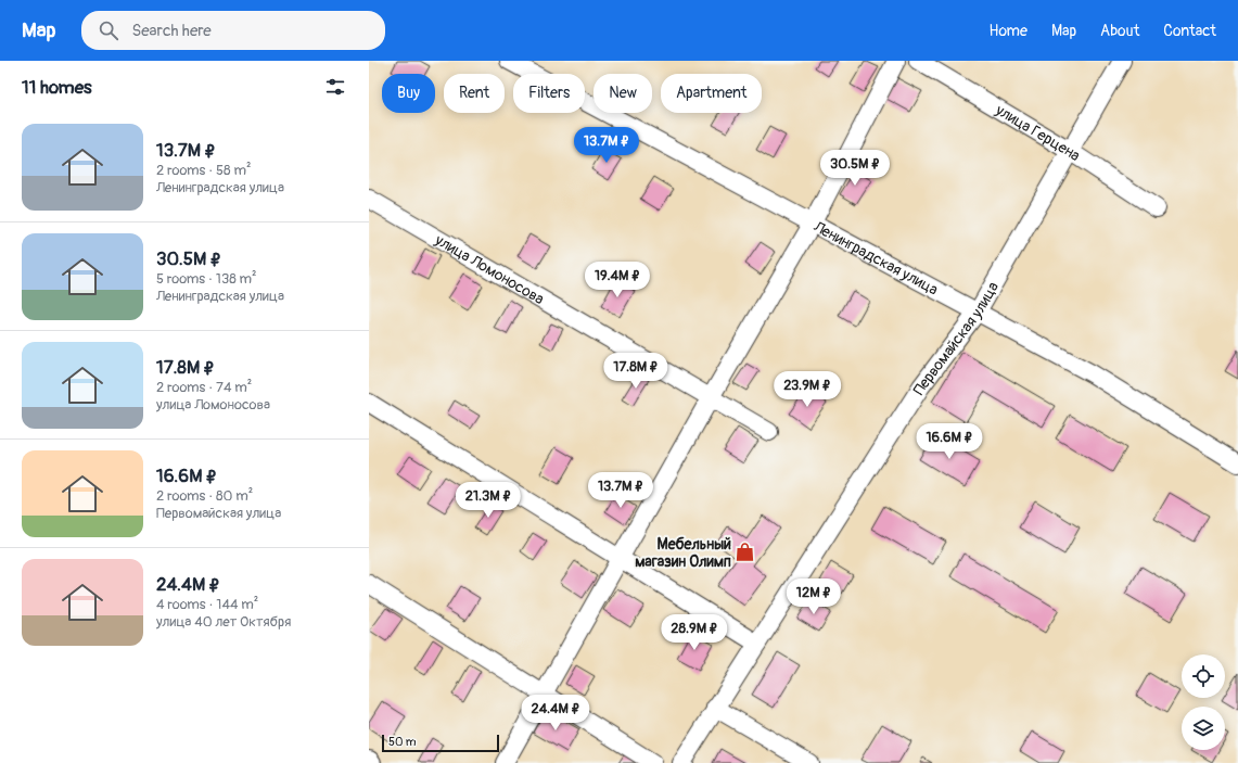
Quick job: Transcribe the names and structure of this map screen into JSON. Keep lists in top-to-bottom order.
{
  "streets": {
    "street": [
      "улица Герцена",
      "Ленинградская улица",
      "улица Ломоносова",
      "Первомайская улица"
    ]
  },
  "crossings": [
    ["улица Герцена", "Первомайская улица"],
    ["Ленинградская улица", "Первомайская улица"]
  ],
  "places": {
    "shop": ["Мебельный магазин Олимп"]
  },
  "scale_bar": "50 m",
  "page": {
    "header": "Map",
    "search": "Search here",
    "nav": [
      "Home",
      "Map",
      "About",
      "Contact"
    ],
    "heading": "11 homes",
    "chip": [
      "Buy",
      "Rent",
      "Filters",
      "New",
      "Apartment"
    ],
    "list": [
      {
        "name": "13.7M ₽",
        "note": "2 rooms · 58 m² · Ленинградская улица"
      },
      {
        "name": "30.5M ₽",
        "note": "5 rooms · 138 m² · Ленинградская улица"
      },
      {
        "name": "17.8M ₽",
        "note": "2 rooms · 74 m² · улица Ломоносова"
      },
      {
        "name": "16.6M ₽",
        "note": "2 rooms · 80 m² · Первомайская улица"
      },
      {
        "name": "24.4M ₽",
        "note": "4 rooms · 144 m² · улица 40 лет Октября"
      }
    ],
    "price": [
      "13.7M ₽",
      "30.5M ₽",
      "19.4M ₽",
      "17.8M ₽",
      "23.9M ₽",
      "16.6M ₽",
      "13.7M ₽",
      "21.3M ₽",
      "12M ₽",
      "28.9M ₽",
      "24.4M ₽"
    ],
    "scale": "50 m"
  }
}
